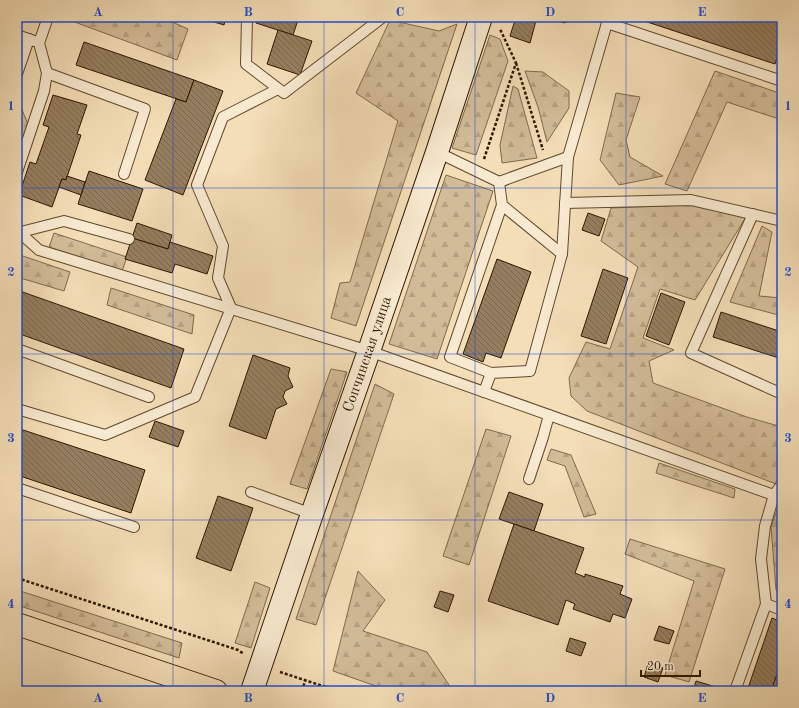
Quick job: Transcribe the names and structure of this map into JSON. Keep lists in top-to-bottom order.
{
  "streets": {
    "street": ["Сопчинская улица"]
  },
  "scale_bar": "20 m",
  "grid": {
    "columns": [
      "A",
      "B",
      "C",
      "D",
      "E"
    ],
    "rows": [
      "1",
      "2",
      "3",
      "4"
    ]
  }
}
